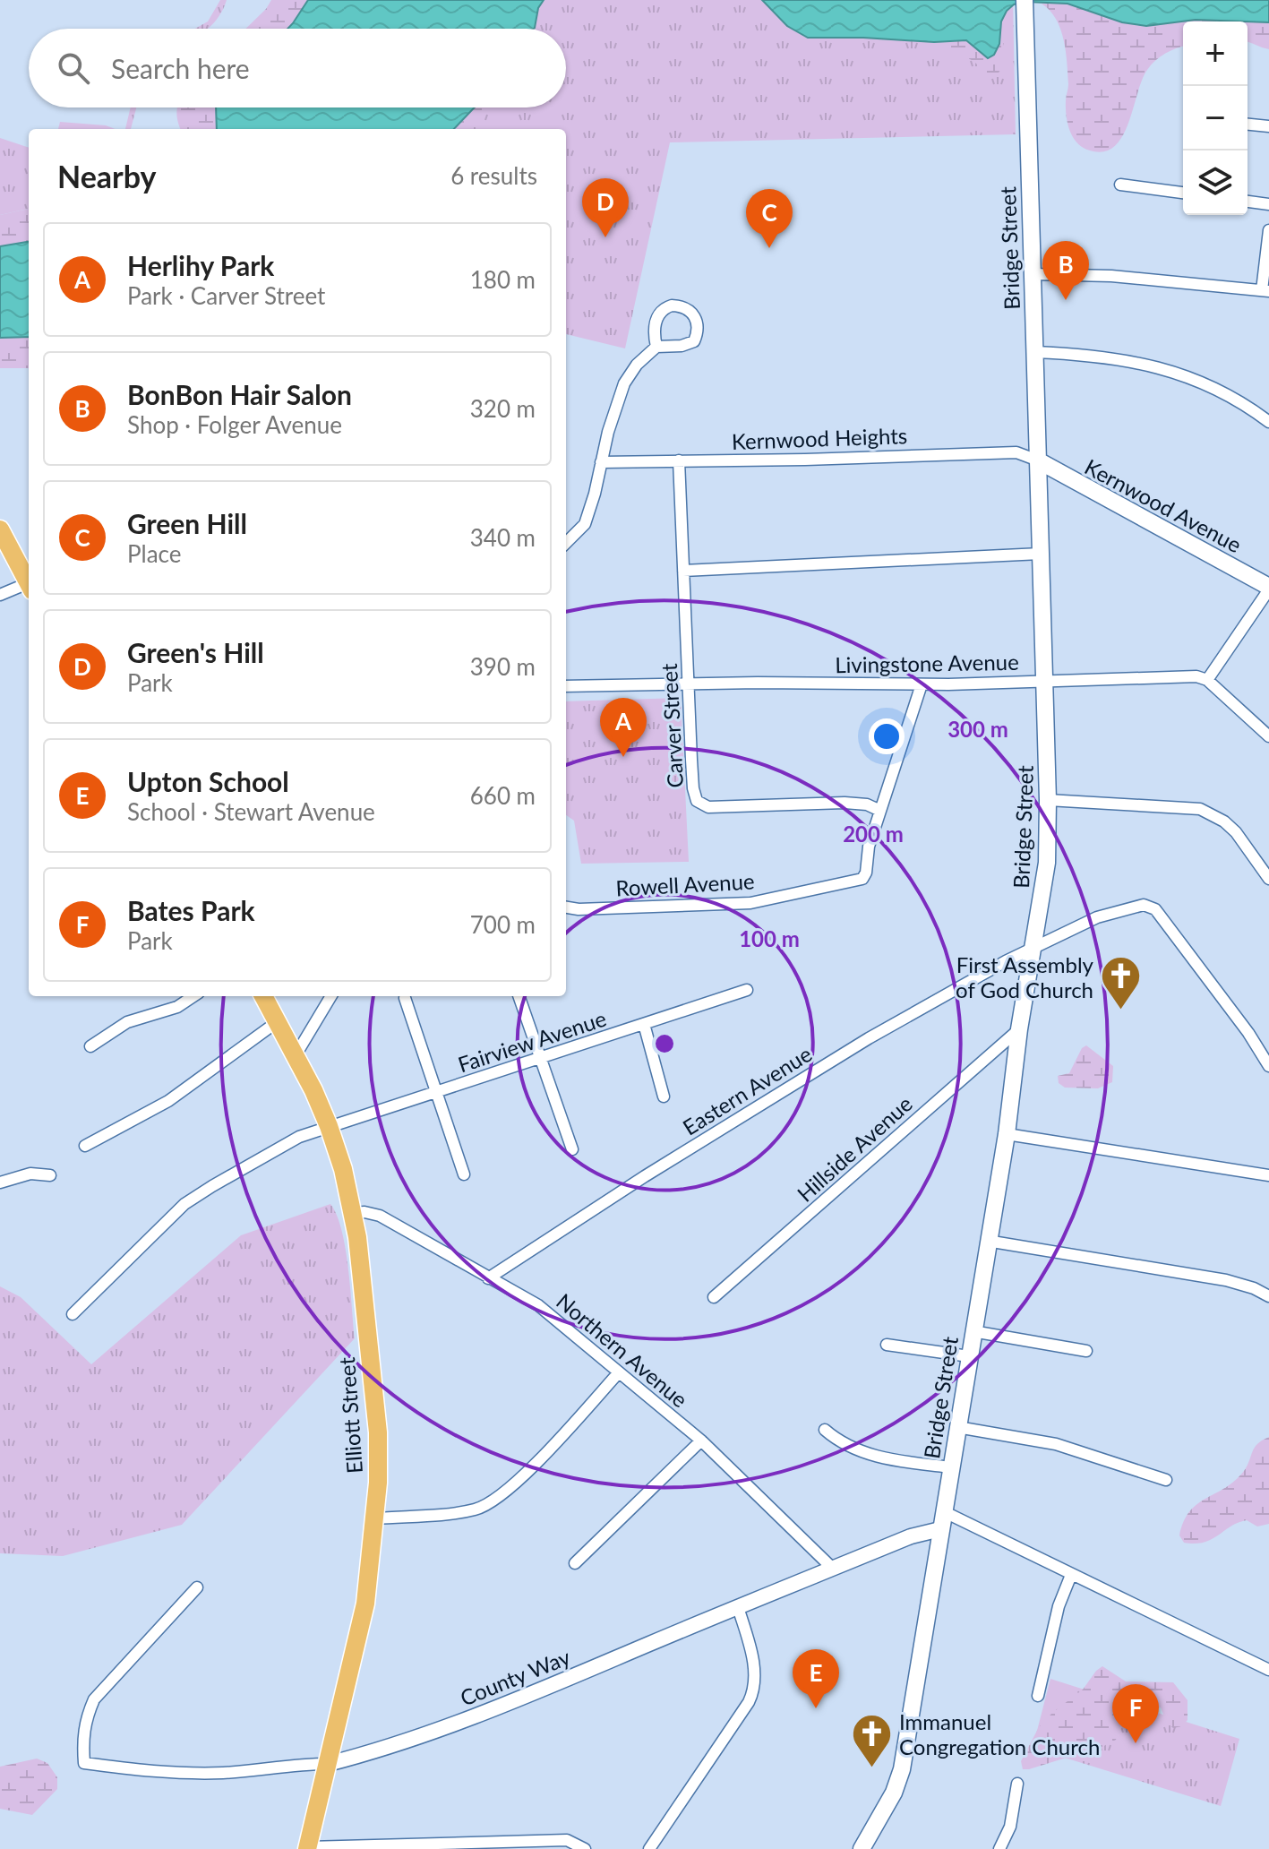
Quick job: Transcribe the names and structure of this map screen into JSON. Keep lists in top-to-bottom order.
{
  "streets": {
    "main road": ["Bridge Street", "Kernwood Avenue", "Elliott Street"],
    "street": [
      "Kernwood Heights",
      "Livingstone Avenue",
      "Carver Street",
      "Rowell Avenue",
      "Fairview Avenue",
      "Eastern Avenue",
      "Hillside Avenue",
      "Northern Avenue",
      "County Way"
    ]
  },
  "crossings": [
    ["Bridge Street", "Kernwood Heights"],
    ["Bridge Street", "Kernwood Avenue"],
    ["Bridge Street", "Livingstone Avenue"],
    ["Bridge Street", "Eastern Avenue"],
    ["Bridge Street", "Hillside Avenue"],
    ["Bridge Street", "County Way"],
    ["Kernwood Heights", "Kernwood Avenue"],
    ["Kernwood Heights", "Carver Street"],
    ["Livingstone Avenue", "Carver Street"],
    ["Livingstone Avenue", "Rowell Avenue"],
    ["Carver Street", "Rowell Avenue"],
    ["Fairview Avenue", "Elliott Street"],
    ["Eastern Avenue", "Northern Avenue"],
    ["Northern Avenue", "Elliott Street"],
    ["Northern Avenue", "County Way"],
    ["Elliott Street", "County Way"]
  ],
  "places": {
    "church": ["First Assembly of God Church", "Immanuel Congregation Church"]
  },
  "page": {
    "map_buttons": ["+", "−"],
    "search": "Search here",
    "heading": ["Nearby", "6 results"],
    "pins": [
      "D",
      "C",
      "B",
      "A",
      "E",
      "F"
    ],
    "list": [
      {
        "mark": "A",
        "name": "Herlihy Park",
        "note": "Park · Carver Street",
        "value": "180 m"
      },
      {
        "mark": "B",
        "name": "BonBon Hair Salon",
        "note": "Shop · Folger Avenue",
        "value": "320 m"
      },
      {
        "mark": "C",
        "name": "Green Hill",
        "note": "Place",
        "value": "340 m"
      },
      {
        "mark": "D",
        "name": "Green's Hill",
        "note": "Park",
        "value": "390 m"
      },
      {
        "mark": "E",
        "name": "Upton School",
        "note": "School · Stewart Avenue",
        "value": "660 m"
      },
      {
        "mark": "F",
        "name": "Bates Park",
        "note": "Park",
        "value": "700 m"
      }
    ]
  },
  "rings": ["300 m", "200 m", "100 m"]
}
